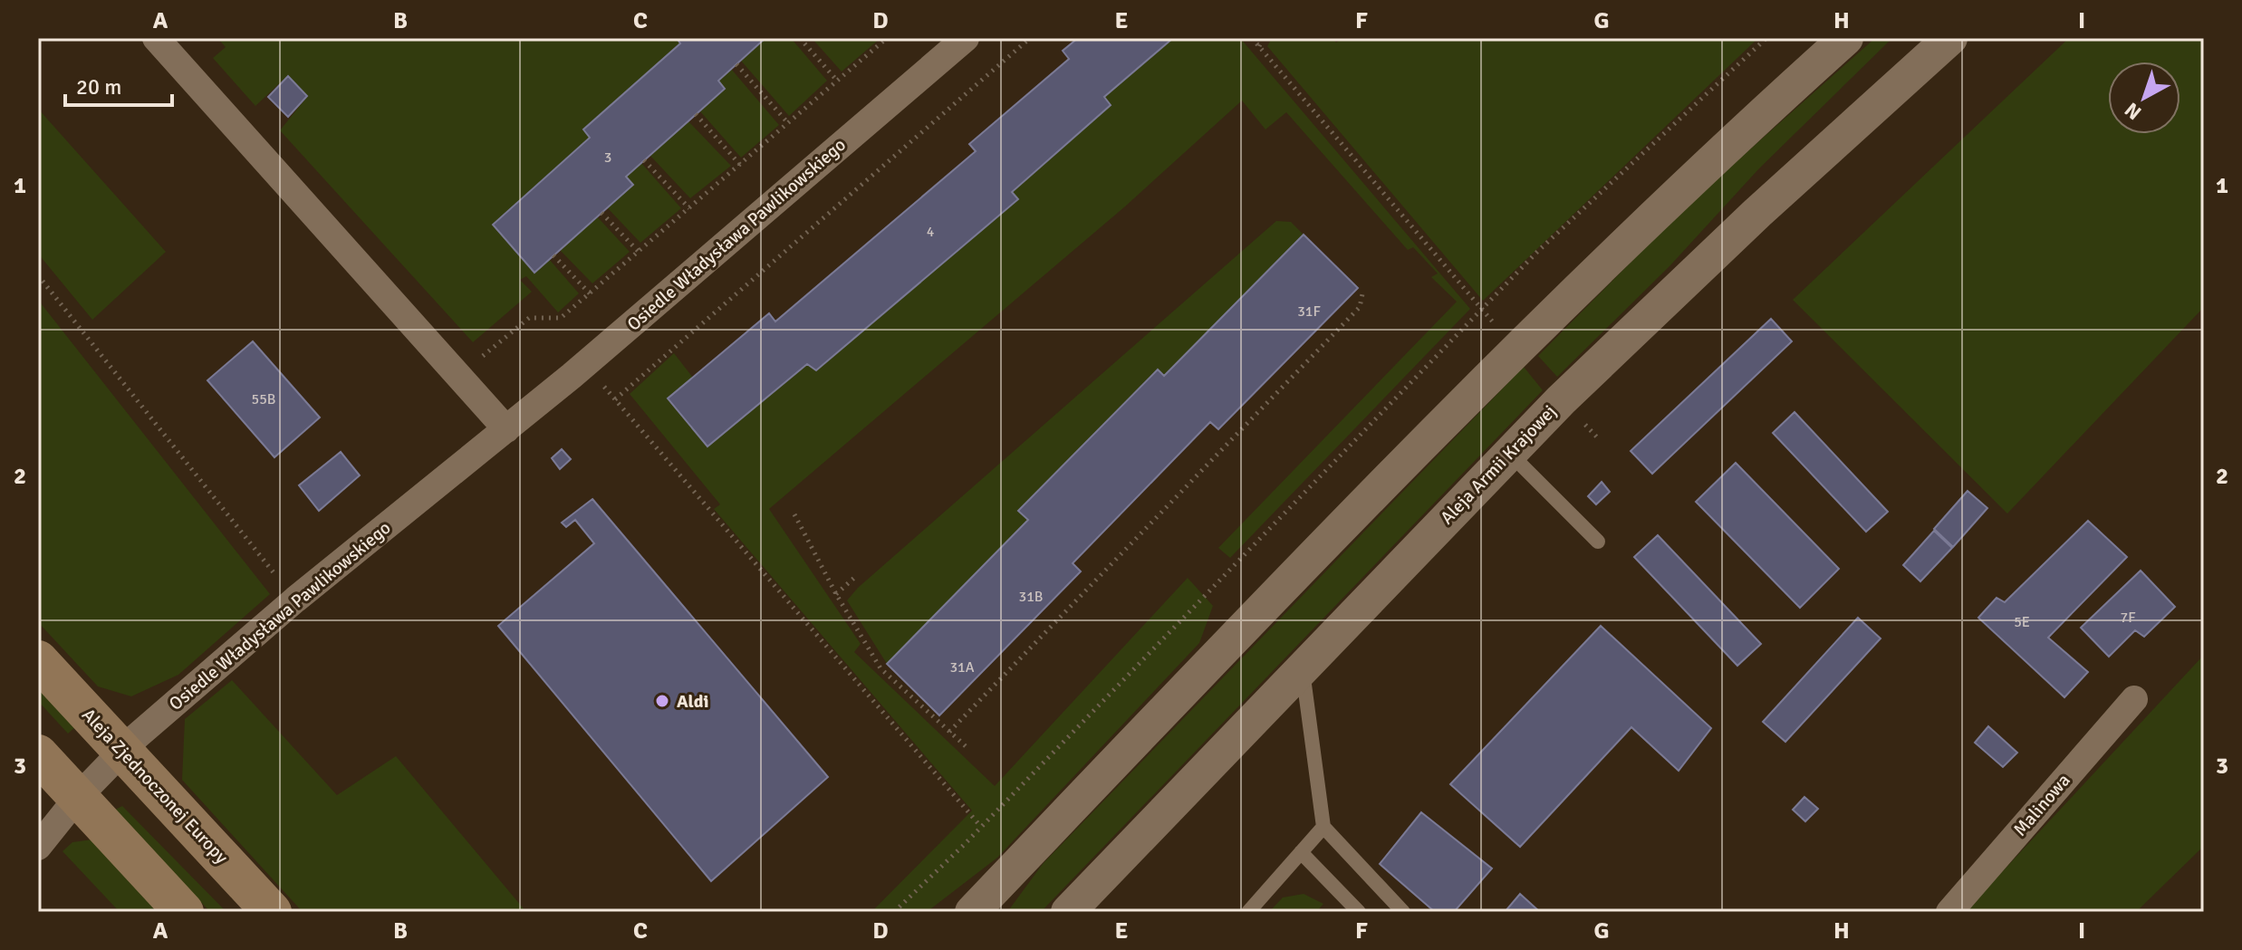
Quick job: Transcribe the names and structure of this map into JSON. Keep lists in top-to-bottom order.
{
  "streets": {
    "main road": ["Aleja Zjednoczonej Europy"],
    "street": ["Osiedle Władysława Pawlikowskiego", "Aleja Armii Krajowej", "Malinowa"]
  },
  "crossings": [
    ["Osiedle Władysława Pawlikowskiego", "Aleja Zjednoczonej Europy"]
  ],
  "places": ["Aldi"],
  "house_numbers": [
    "3",
    "4",
    "31F",
    "55B",
    "31B",
    "7F",
    "5E",
    "31A"
  ],
  "scale_bar": "20 m",
  "north": "bottom left",
  "grid": {
    "columns": [
      "A",
      "B",
      "C",
      "D",
      "E",
      "F",
      "G",
      "H",
      "I"
    ],
    "rows": ["1", "2", "3"]
  }
}
